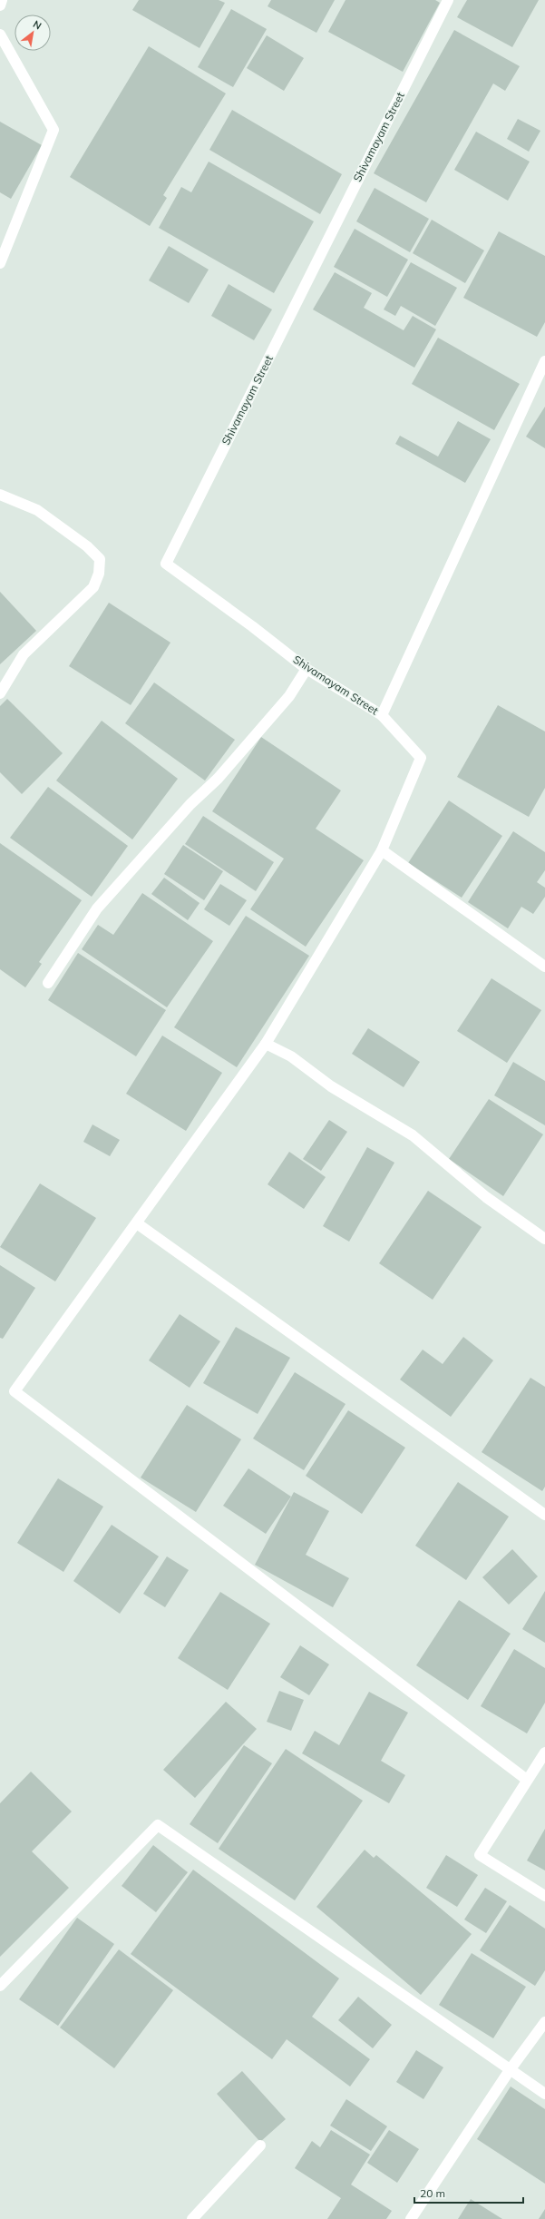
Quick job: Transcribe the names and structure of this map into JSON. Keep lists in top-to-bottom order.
{
  "streets": {
    "street": ["Shivamayam Street"]
  },
  "scale_bar": "20 m",
  "north": "top right"
}
